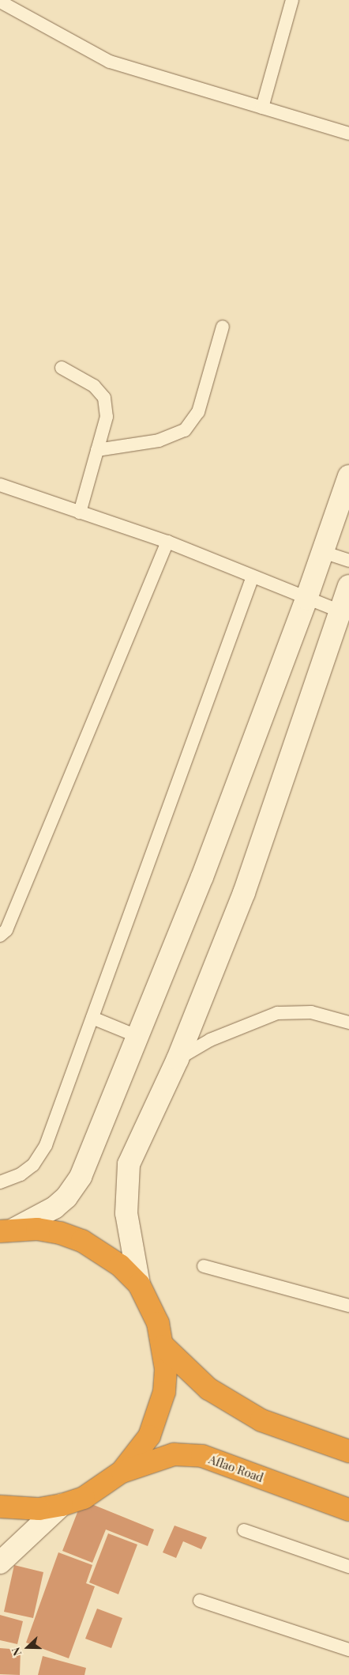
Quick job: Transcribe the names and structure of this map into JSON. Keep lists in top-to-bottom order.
{
  "streets": {
    "highway": ["Aflao Road"]
  },
  "north": "left"
}
